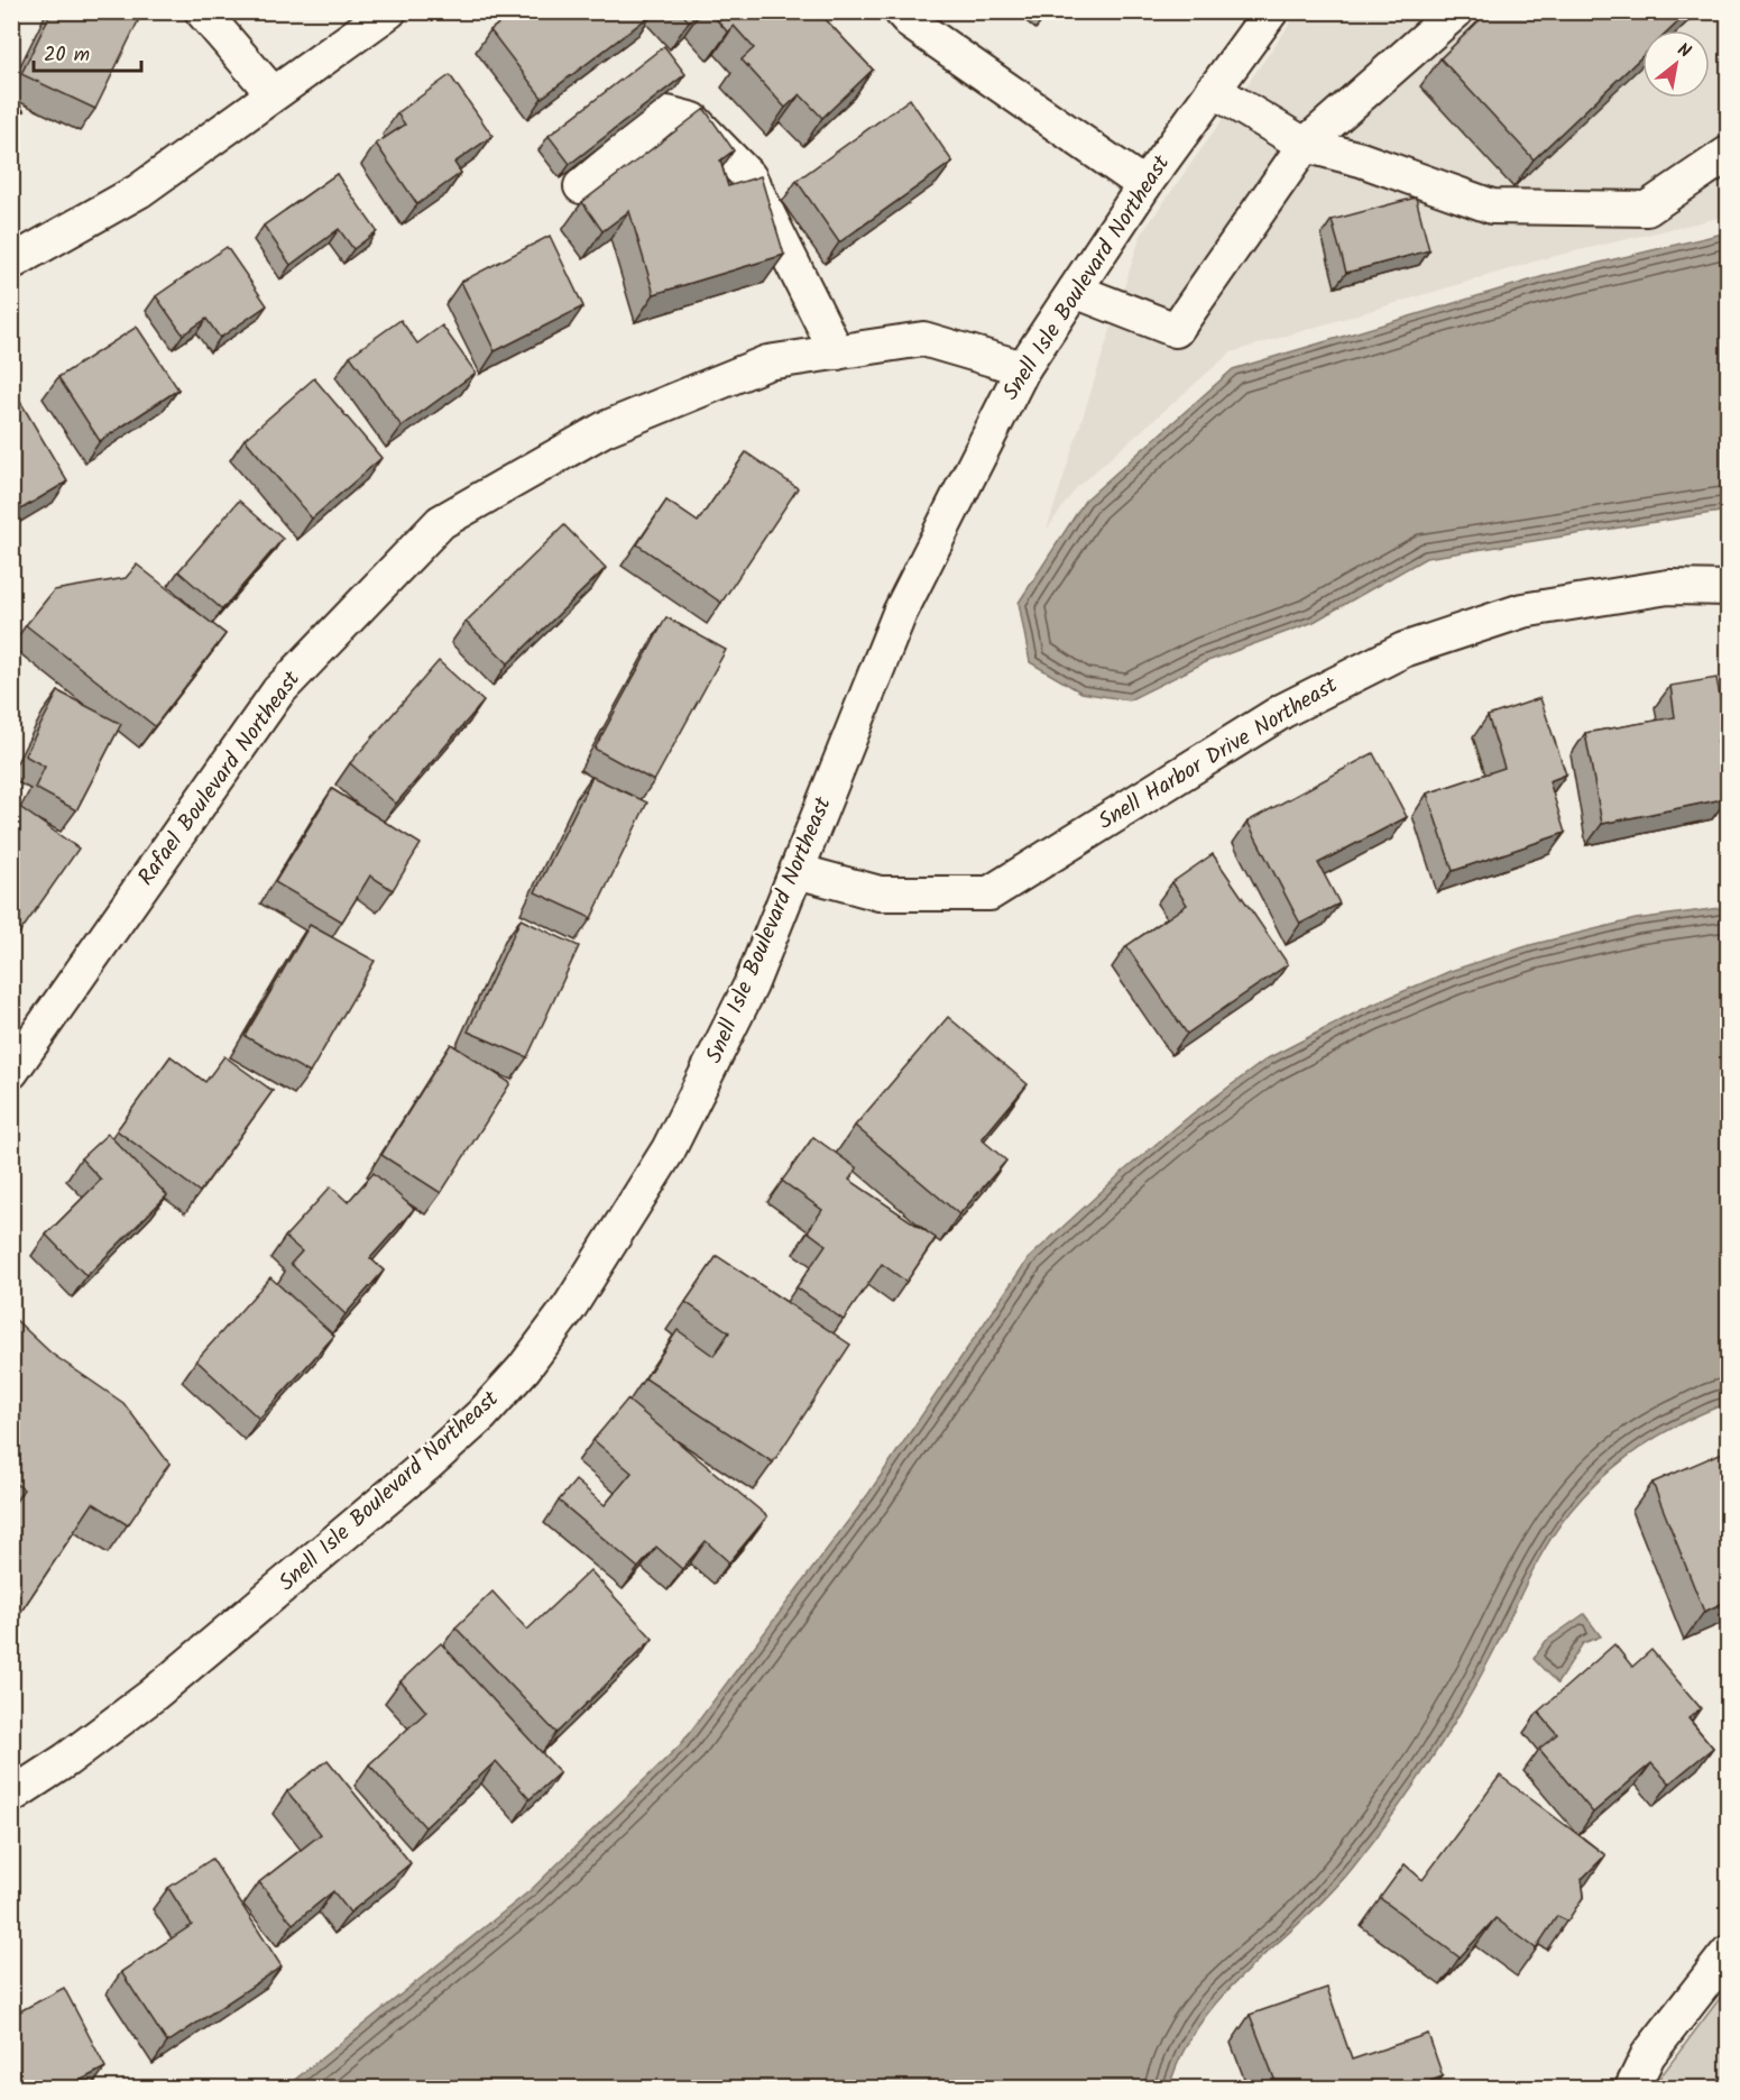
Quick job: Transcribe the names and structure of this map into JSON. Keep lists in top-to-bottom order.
{
  "streets": {
    "street": ["Snell Isle Boulevard Northeast", "Snell Harbor Drive Northeast", "Rafael Boulevard Northeast"]
  },
  "crossings": [
    ["Snell Isle Boulevard Northeast", "Snell Harbor Drive Northeast"],
    ["Snell Isle Boulevard Northeast", "Rafael Boulevard Northeast"]
  ],
  "scale_bar": "20 m",
  "north": "top right"
}
